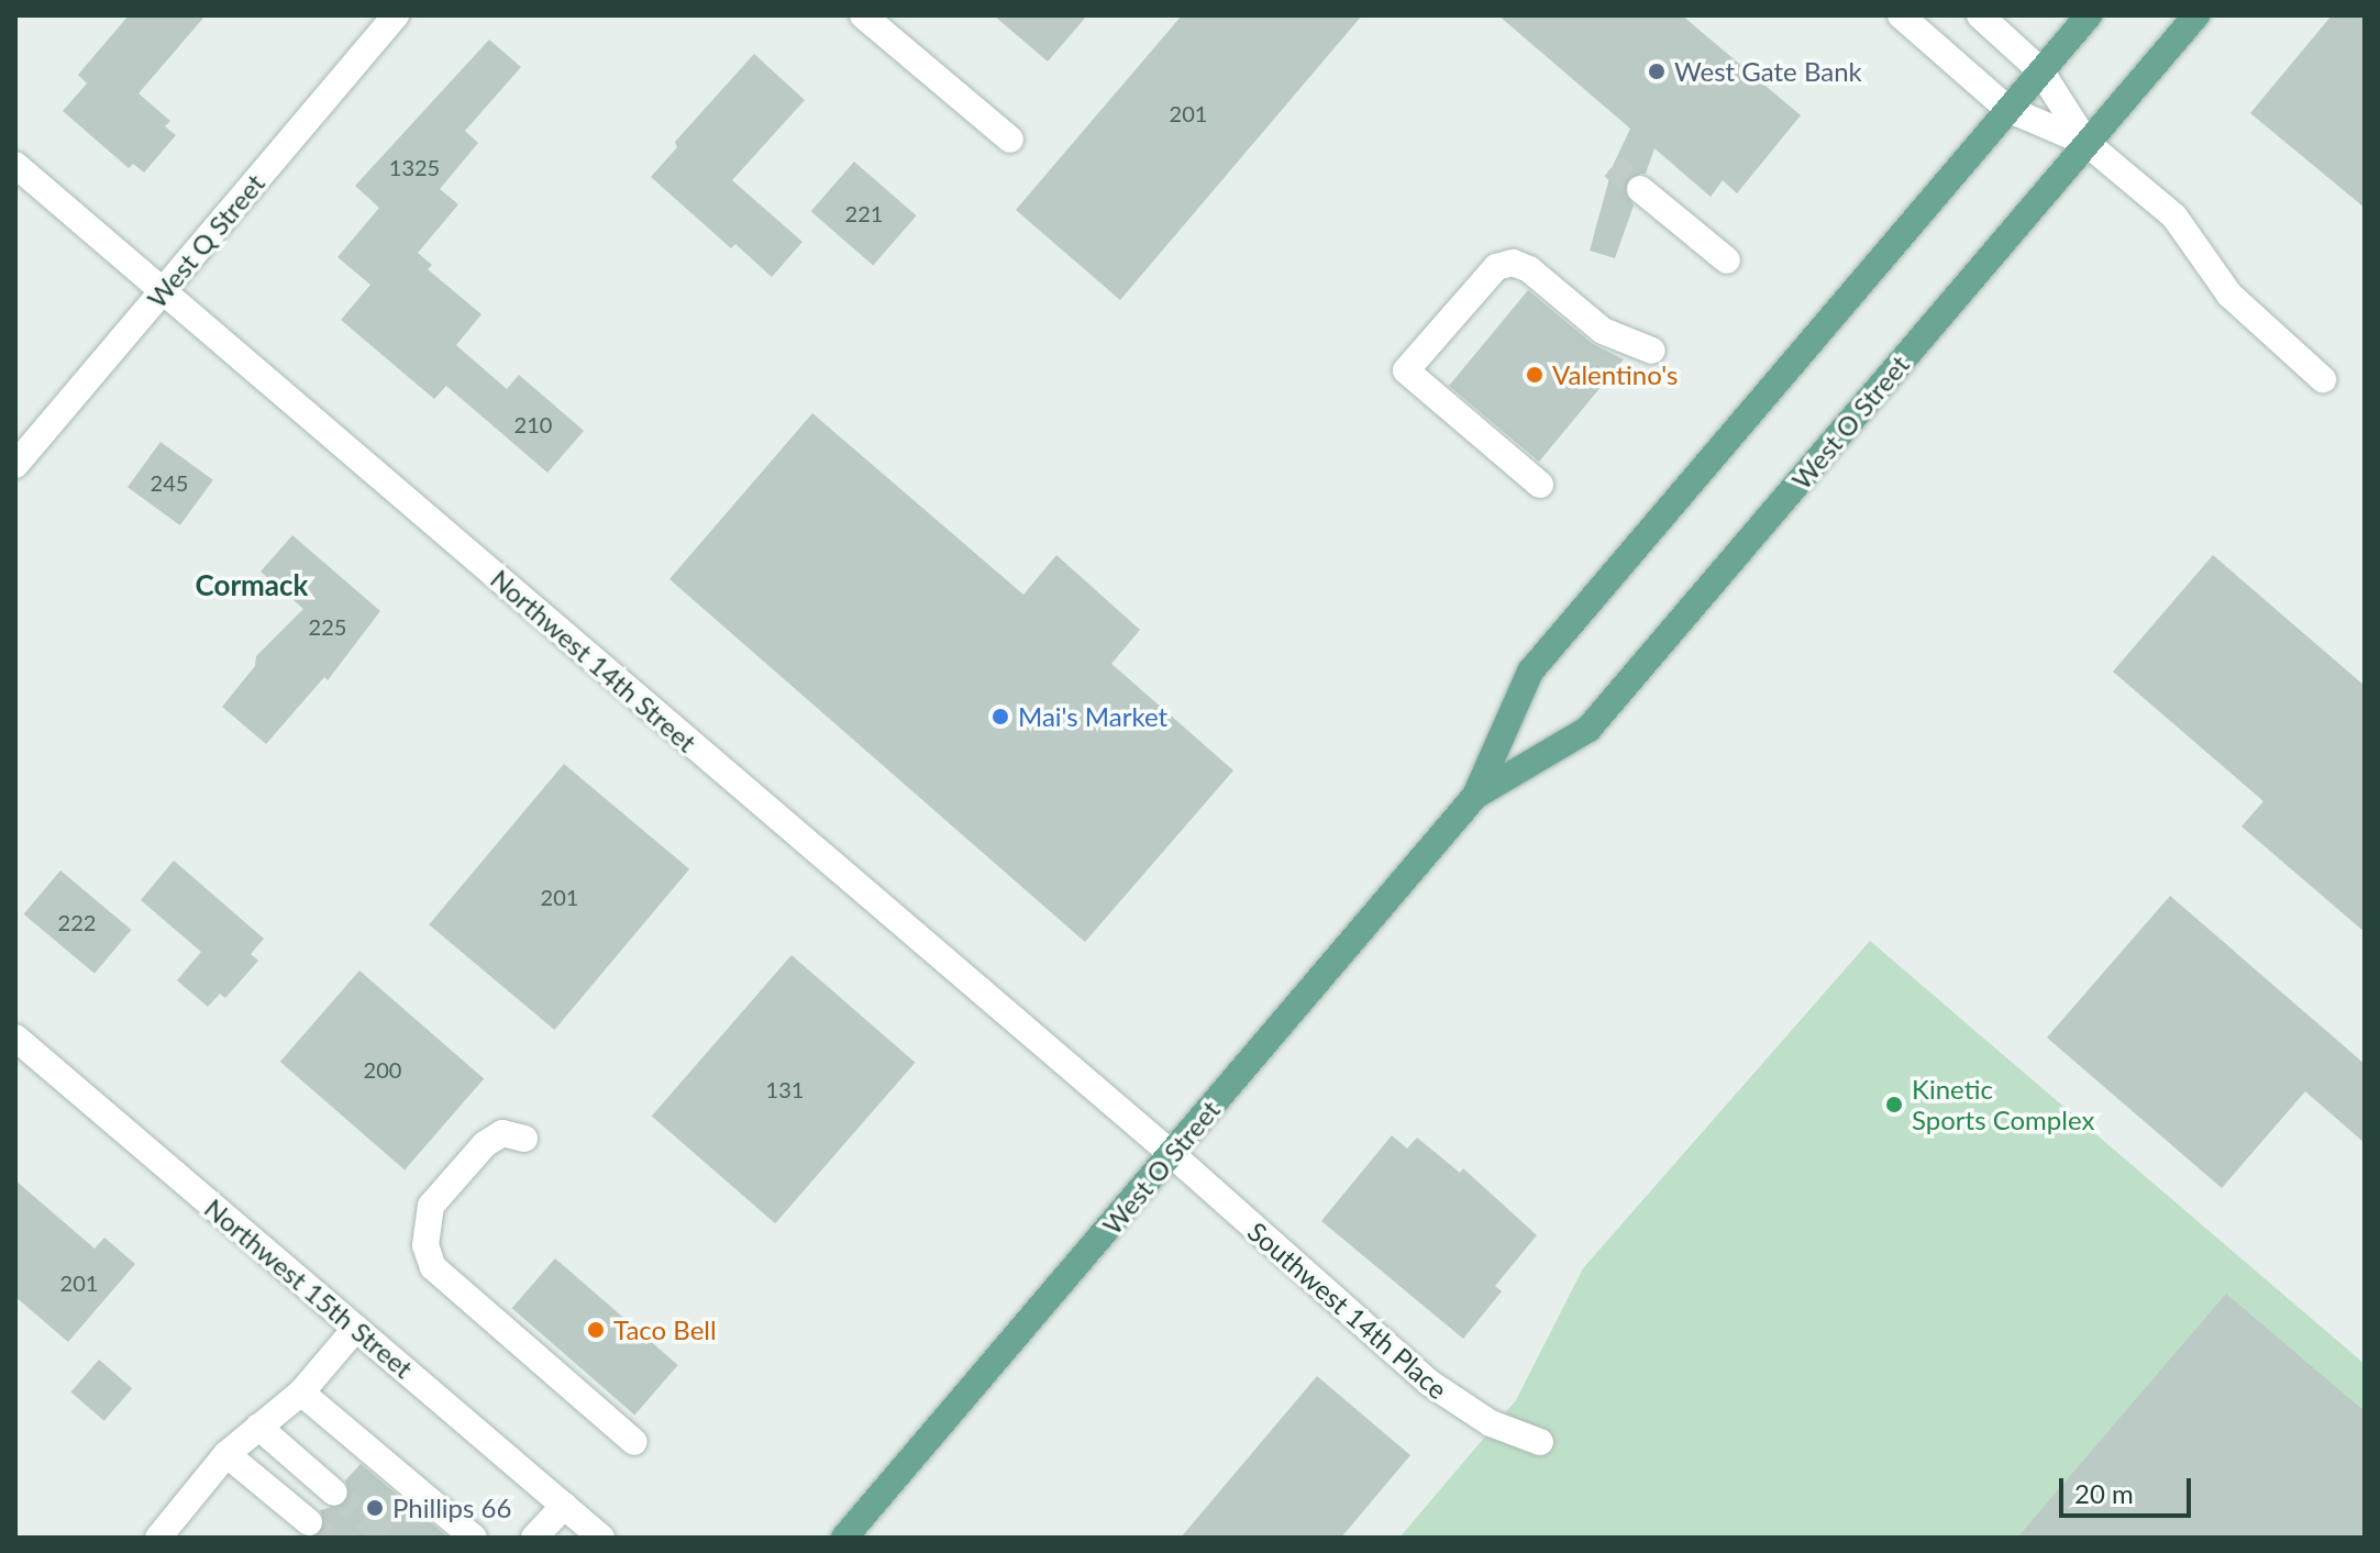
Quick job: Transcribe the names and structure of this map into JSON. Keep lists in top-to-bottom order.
{
  "streets": {
    "main road": ["West O Street"],
    "street": [
      "West Q Street",
      "Northwest 14th Street",
      "Northwest 15th Street",
      "Southwest 14th Place"
    ]
  },
  "crossings": [
    ["West Q Street", "Northwest 14th Street"],
    ["West O Street", "Northwest 14th Street"],
    ["West O Street", "Southwest 14th Place"],
    ["Northwest 14th Street", "Southwest 14th Place"]
  ],
  "districts": ["Cormack"],
  "places": [
    "West Gate Bank",
    "Valentino's",
    "Mai's Market",
    "Kinetic Sports Complex",
    "Taco Bell",
    "Phillips 66"
  ],
  "house_numbers": [
    "201",
    "1325",
    "221",
    "210",
    "245",
    "225",
    "201",
    "222",
    "200",
    "131",
    "201"
  ],
  "scale_bar": "20 m"
}
